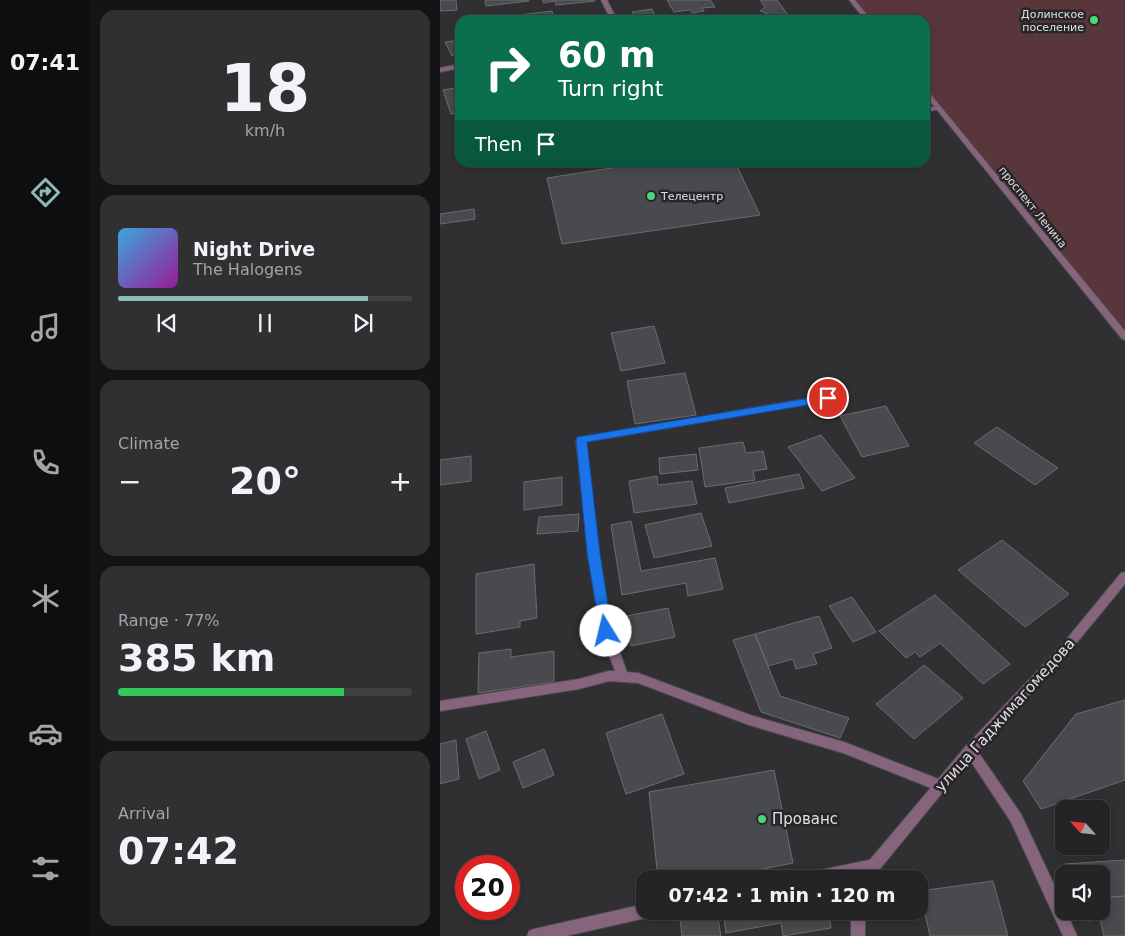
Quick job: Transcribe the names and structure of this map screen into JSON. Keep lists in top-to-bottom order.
{
  "streets": {
    "street": ["проспект Ленина", "улица Гаджимагомедова"]
  },
  "places": ["Долинское поселение", "Телецентр", "Прованс"],
  "north": "top left",
  "page": {
    "tabs": "07:41",
    "tile": [
      ["18", "km/h"],
      "Climate",
      ["Range · 77%", "385 km"],
      ["Arrival", "07:42"]
    ],
    "turn": ["60 m", "Turn right"],
    "then": "Then",
    "song": ["Night Drive", "The Halogens"],
    "heat": ["−", "20°", "+"],
    "limit": "20",
    "trip": "07:42 · 1 min · 120 m"
  }
}
